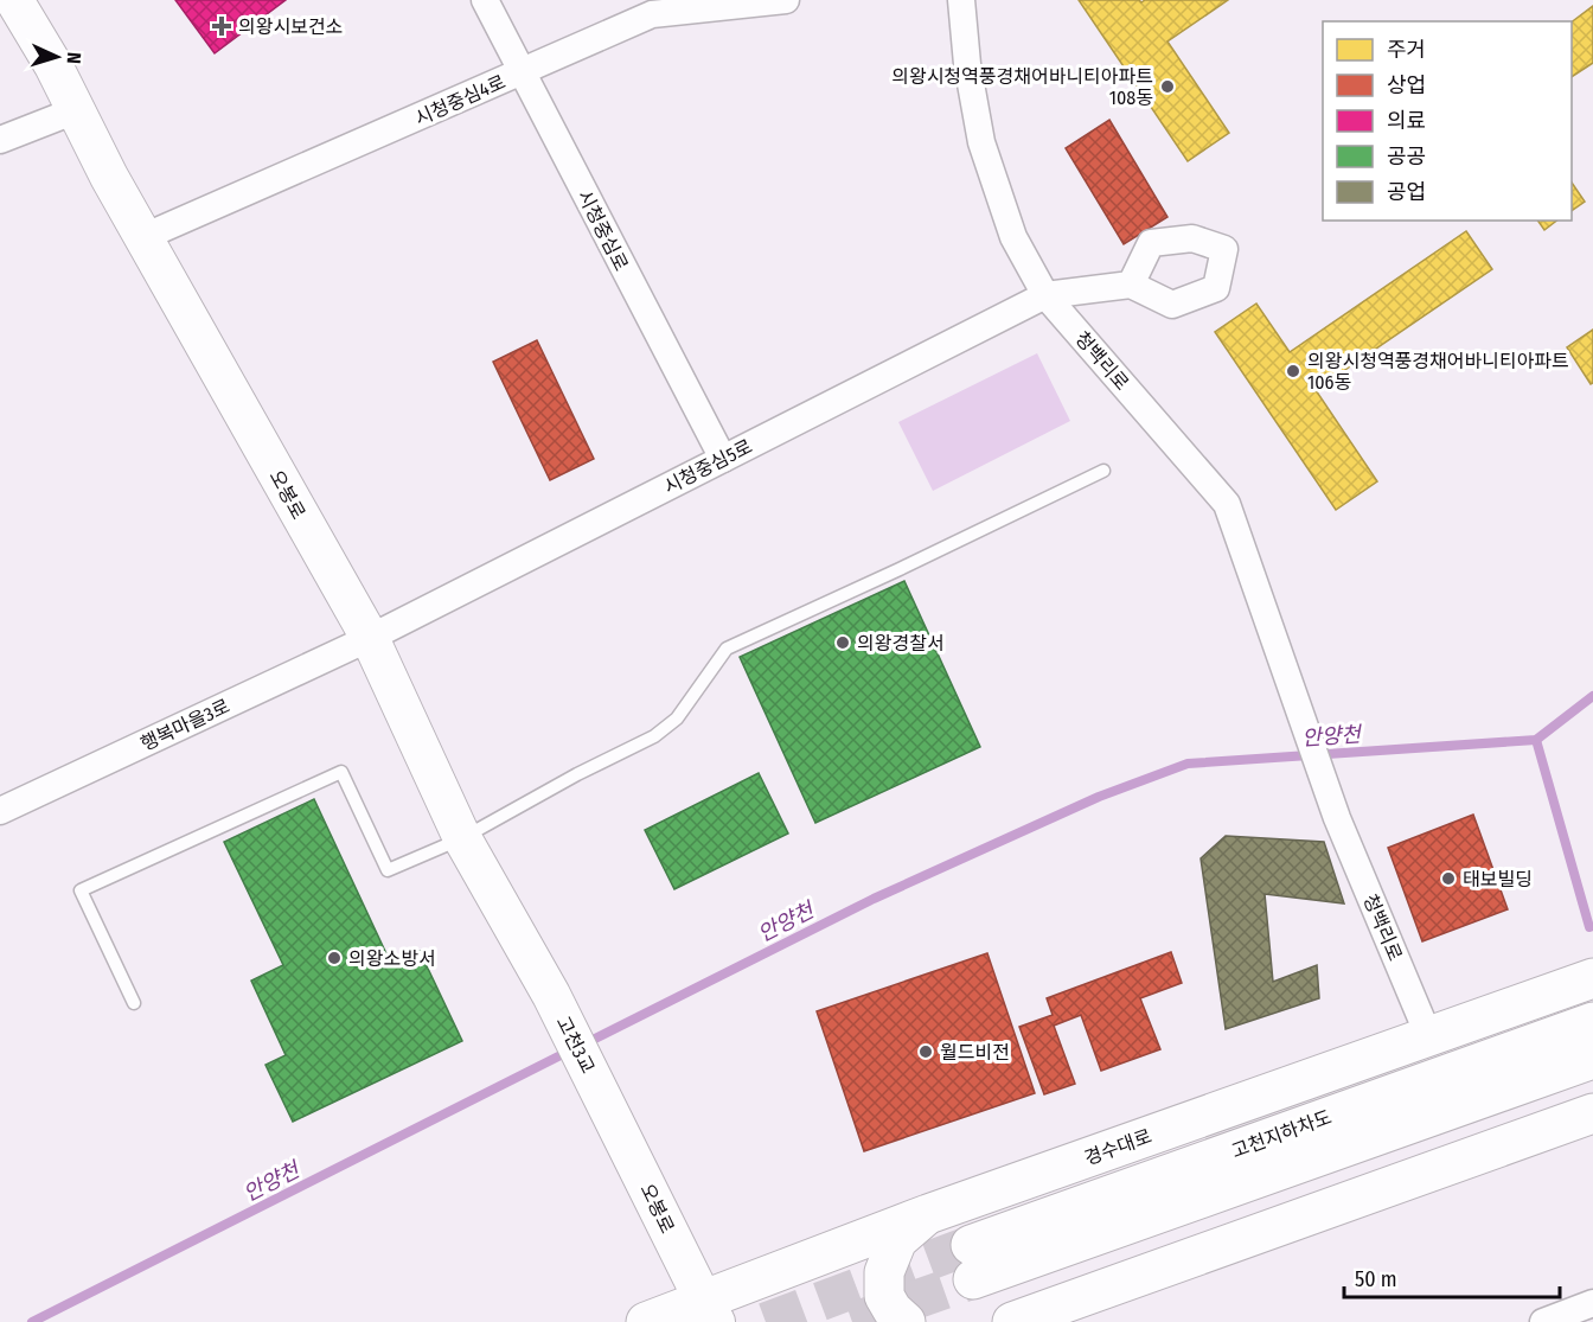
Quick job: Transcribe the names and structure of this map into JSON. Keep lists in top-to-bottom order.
{
  "streets": {
    "main road": ["고천지하차도", "경수대로"],
    "street": [
      "시청중심4로",
      "시청중심로",
      "청백리로",
      "시청중심5로",
      "오봉로",
      "행복마을3로",
      "고천3교"
    ]
  },
  "crossings": [
    ["시청중심4로", "시청중심로"],
    ["시청중심4로", "오봉로"],
    ["시청중심로", "시청중심5로"],
    ["청백리로", "시청중심5로"],
    ["청백리로", "경수대로"],
    ["시청중심5로", "오봉로"],
    ["시청중심5로", "행복마을3로"],
    ["오봉로", "행복마을3로"],
    ["오봉로", "고천3교"],
    ["오봉로", "경수대로"]
  ],
  "water": ["안양천"],
  "places": {
    "health": ["의왕시보건소"],
    "other": [
      "의왕시청역풍경채어바니티아파트 108동",
      "의왕시청역풍경채어바니티아파트 106동",
      "의왕경찰서",
      "태보빌딩",
      "의왕소방서",
      "월드비전"
    ]
  },
  "legend": [
    "주거",
    "상업",
    "의료",
    "공공",
    "공업"
  ],
  "scale_bar": "50 m",
  "north": "right"
}
